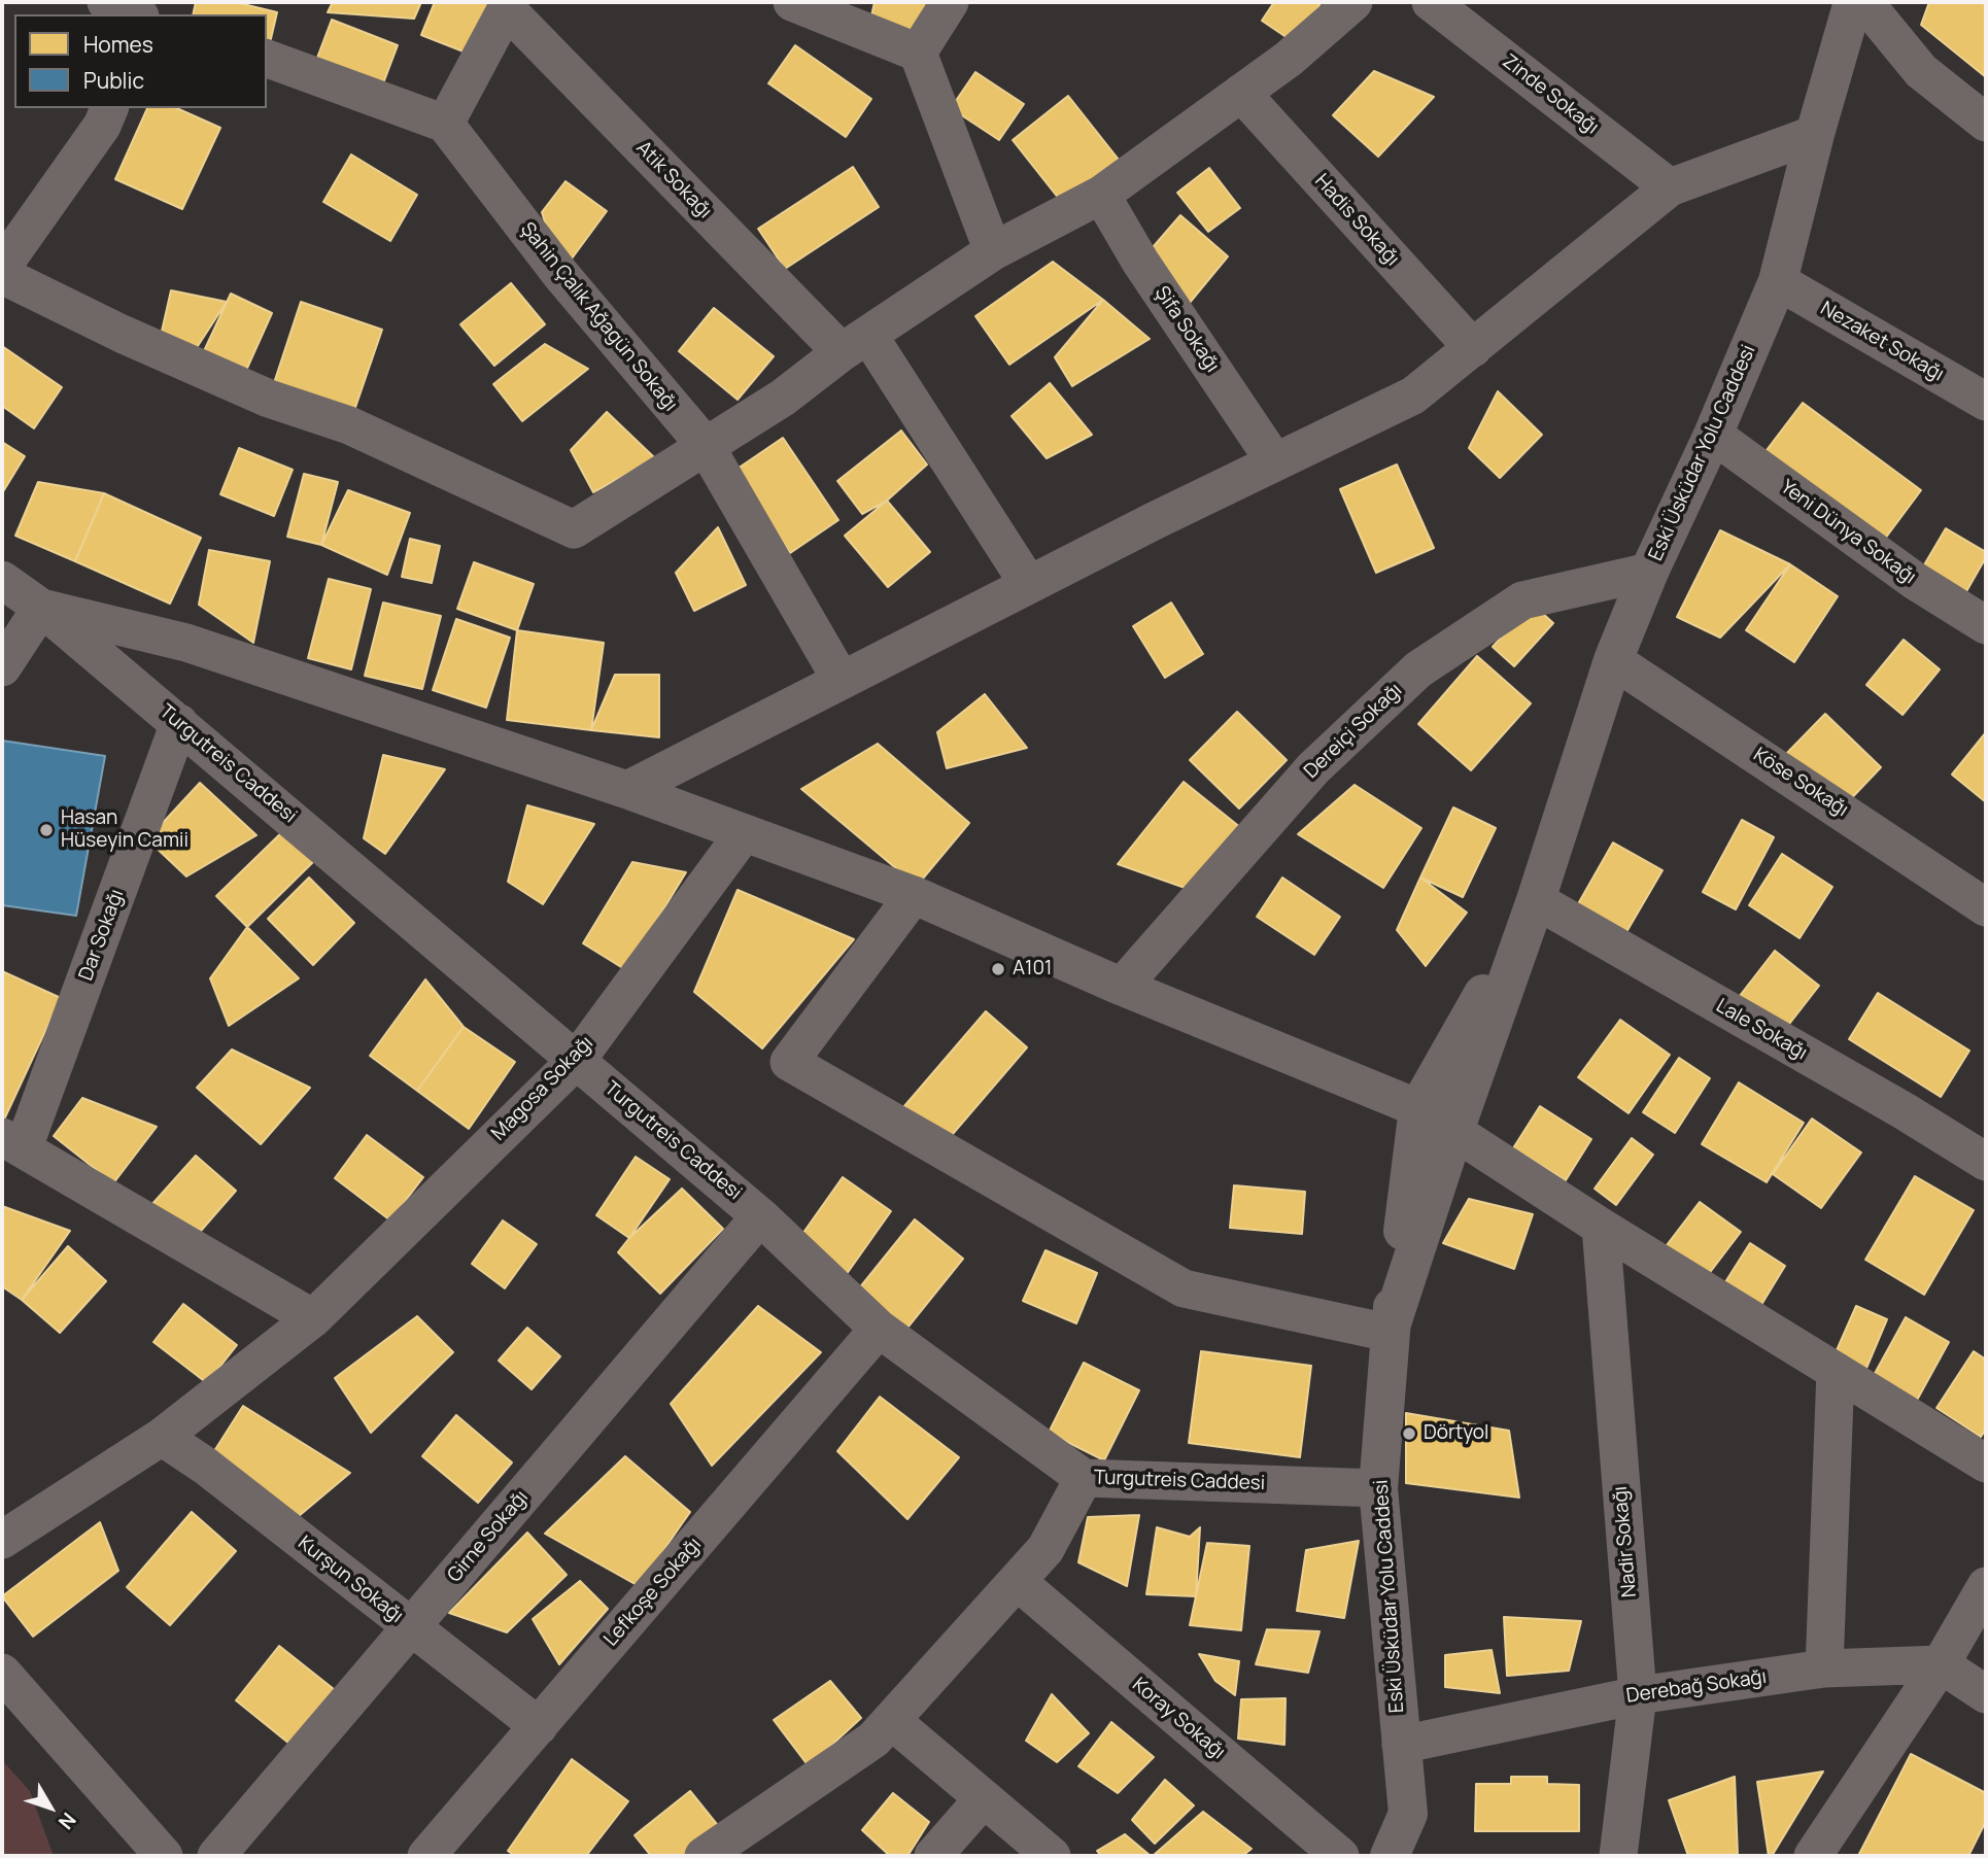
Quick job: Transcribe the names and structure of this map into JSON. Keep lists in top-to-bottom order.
{
  "streets": {
    "street": [
      "Zinde Sokağı",
      "Atik Sokağı",
      "Hadis Sokağı",
      "Şahin Çalık Ağagün Sokağı",
      "Şifa Sokağı",
      "Nezaket Sokağı",
      "Eski Üsküdar Yolu Caddesi",
      "Yeni Dünya Sokağı",
      "Dereiçi Sokağı",
      "Turgutreis Caddesi",
      "Köse Sokağı",
      "Dar Sokağı",
      "Lale Sokağı",
      "Magosa Sokağı",
      "Girne Sokağı",
      "Nadir Sokağı",
      "Kurşun Sokağı",
      "Lefkoşe Sokağı",
      "Derebağ Sokağı",
      "Koray Sokağı"
    ]
  },
  "crossings": [
    ["Nezaket Sokağı", "Eski Üsküdar Yolu Caddesi"],
    ["Eski Üsküdar Yolu Caddesi", "Yeni Dünya Sokağı"],
    ["Eski Üsküdar Yolu Caddesi", "Dereiçi Sokağı"],
    ["Eski Üsküdar Yolu Caddesi", "Turgutreis Caddesi"],
    ["Eski Üsküdar Yolu Caddesi", "Köse Sokağı"],
    ["Eski Üsküdar Yolu Caddesi", "Lale Sokağı"],
    ["Eski Üsküdar Yolu Caddesi", "Derebağ Sokağı"],
    ["Turgutreis Caddesi", "Dar Sokağı"],
    ["Turgutreis Caddesi", "Magosa Sokağı"],
    ["Turgutreis Caddesi", "Girne Sokağı"],
    ["Turgutreis Caddesi", "Lefkoşe Sokağı"],
    ["Magosa Sokağı", "Kurşun Sokağı"],
    ["Girne Sokağı", "Kurşun Sokağı"],
    ["Nadir Sokağı", "Derebağ Sokağı"],
    ["Kurşun Sokağı", "Lefkoşe Sokağı"]
  ],
  "places": ["Hasan Hüseyin Camii", "A101", "Dörtyol"],
  "legend": ["Homes", "Public"],
  "north": "bottom right"
}
